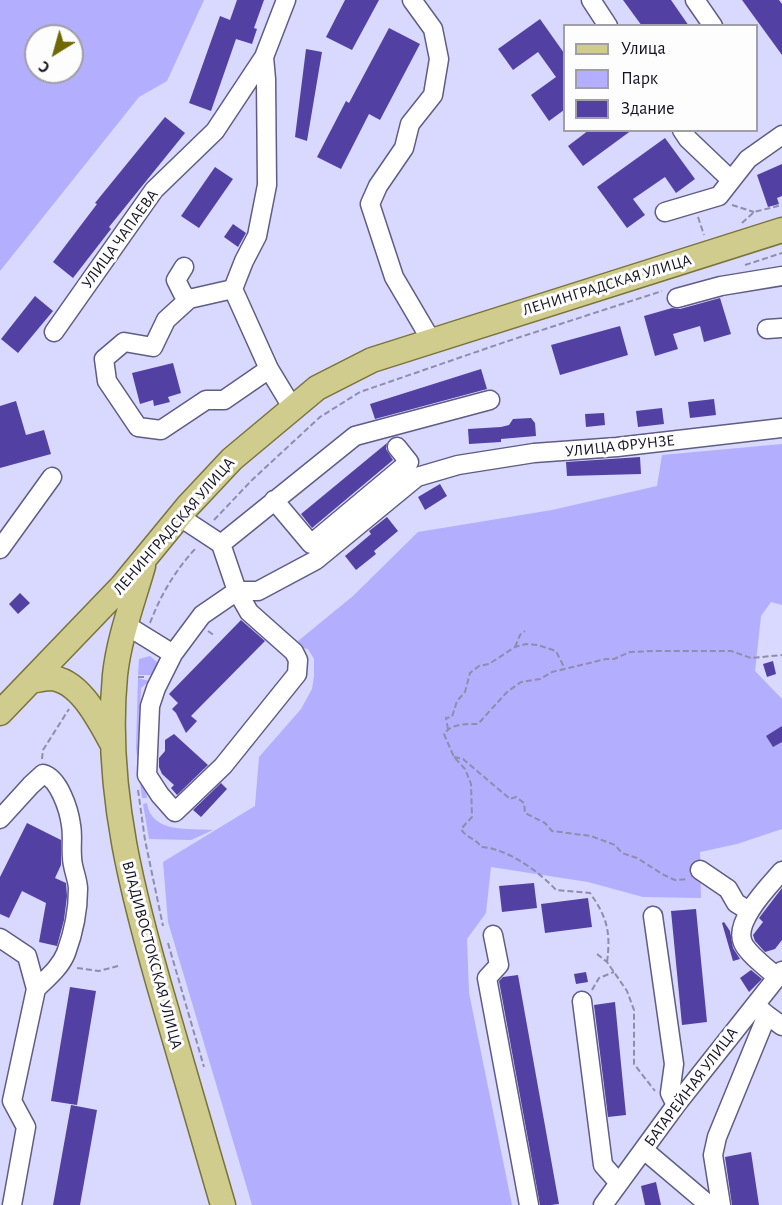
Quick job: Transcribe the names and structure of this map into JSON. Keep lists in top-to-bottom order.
{
  "streets": {
    "main road": ["ЛЕНИНГРАДСКАЯ УЛИЦА", "ВЛАДИВОСТОКСКАЯ УЛИЦА"],
    "street": ["УЛИЦА ЧАПАЕВА", "УЛИЦА ФРУНЗЕ", "БАТАРЕЙНАЯ УЛИЦА"]
  },
  "crossings": [
    ["ЛЕНИНГРАДСКАЯ УЛИЦА", "ВЛАДИВОСТОКСКАЯ УЛИЦА"]
  ],
  "legend": ["Улица", "Парк", "Здание"],
  "north": "bottom left"
}
